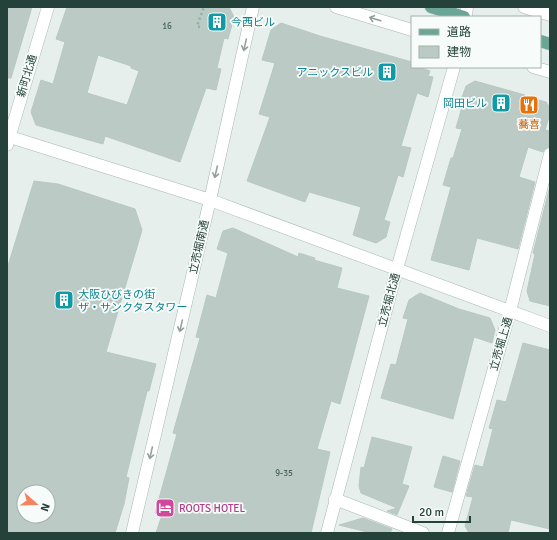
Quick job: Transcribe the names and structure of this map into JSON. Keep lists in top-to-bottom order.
{
  "streets": {
    "street": [
      "新町北通",
      "立売堀南通",
      "立売堀北通",
      "立売堀上通"
    ]
  },
  "one_way": ["立売堀南通"],
  "places": {
    "building": [
      "今西ビル",
      "アニックスビル",
      "岡田ビル",
      "大阪ひびきの街 ザ・サンクタスタワー"
    ],
    "restaurant": ["蕎喜"],
    "hotel": ["ROOTS HOTEL"]
  },
  "house_numbers": ["16", "9-35"],
  "legend": ["道路", "建物"],
  "scale_bar": "20 m",
  "north": "right"
}
